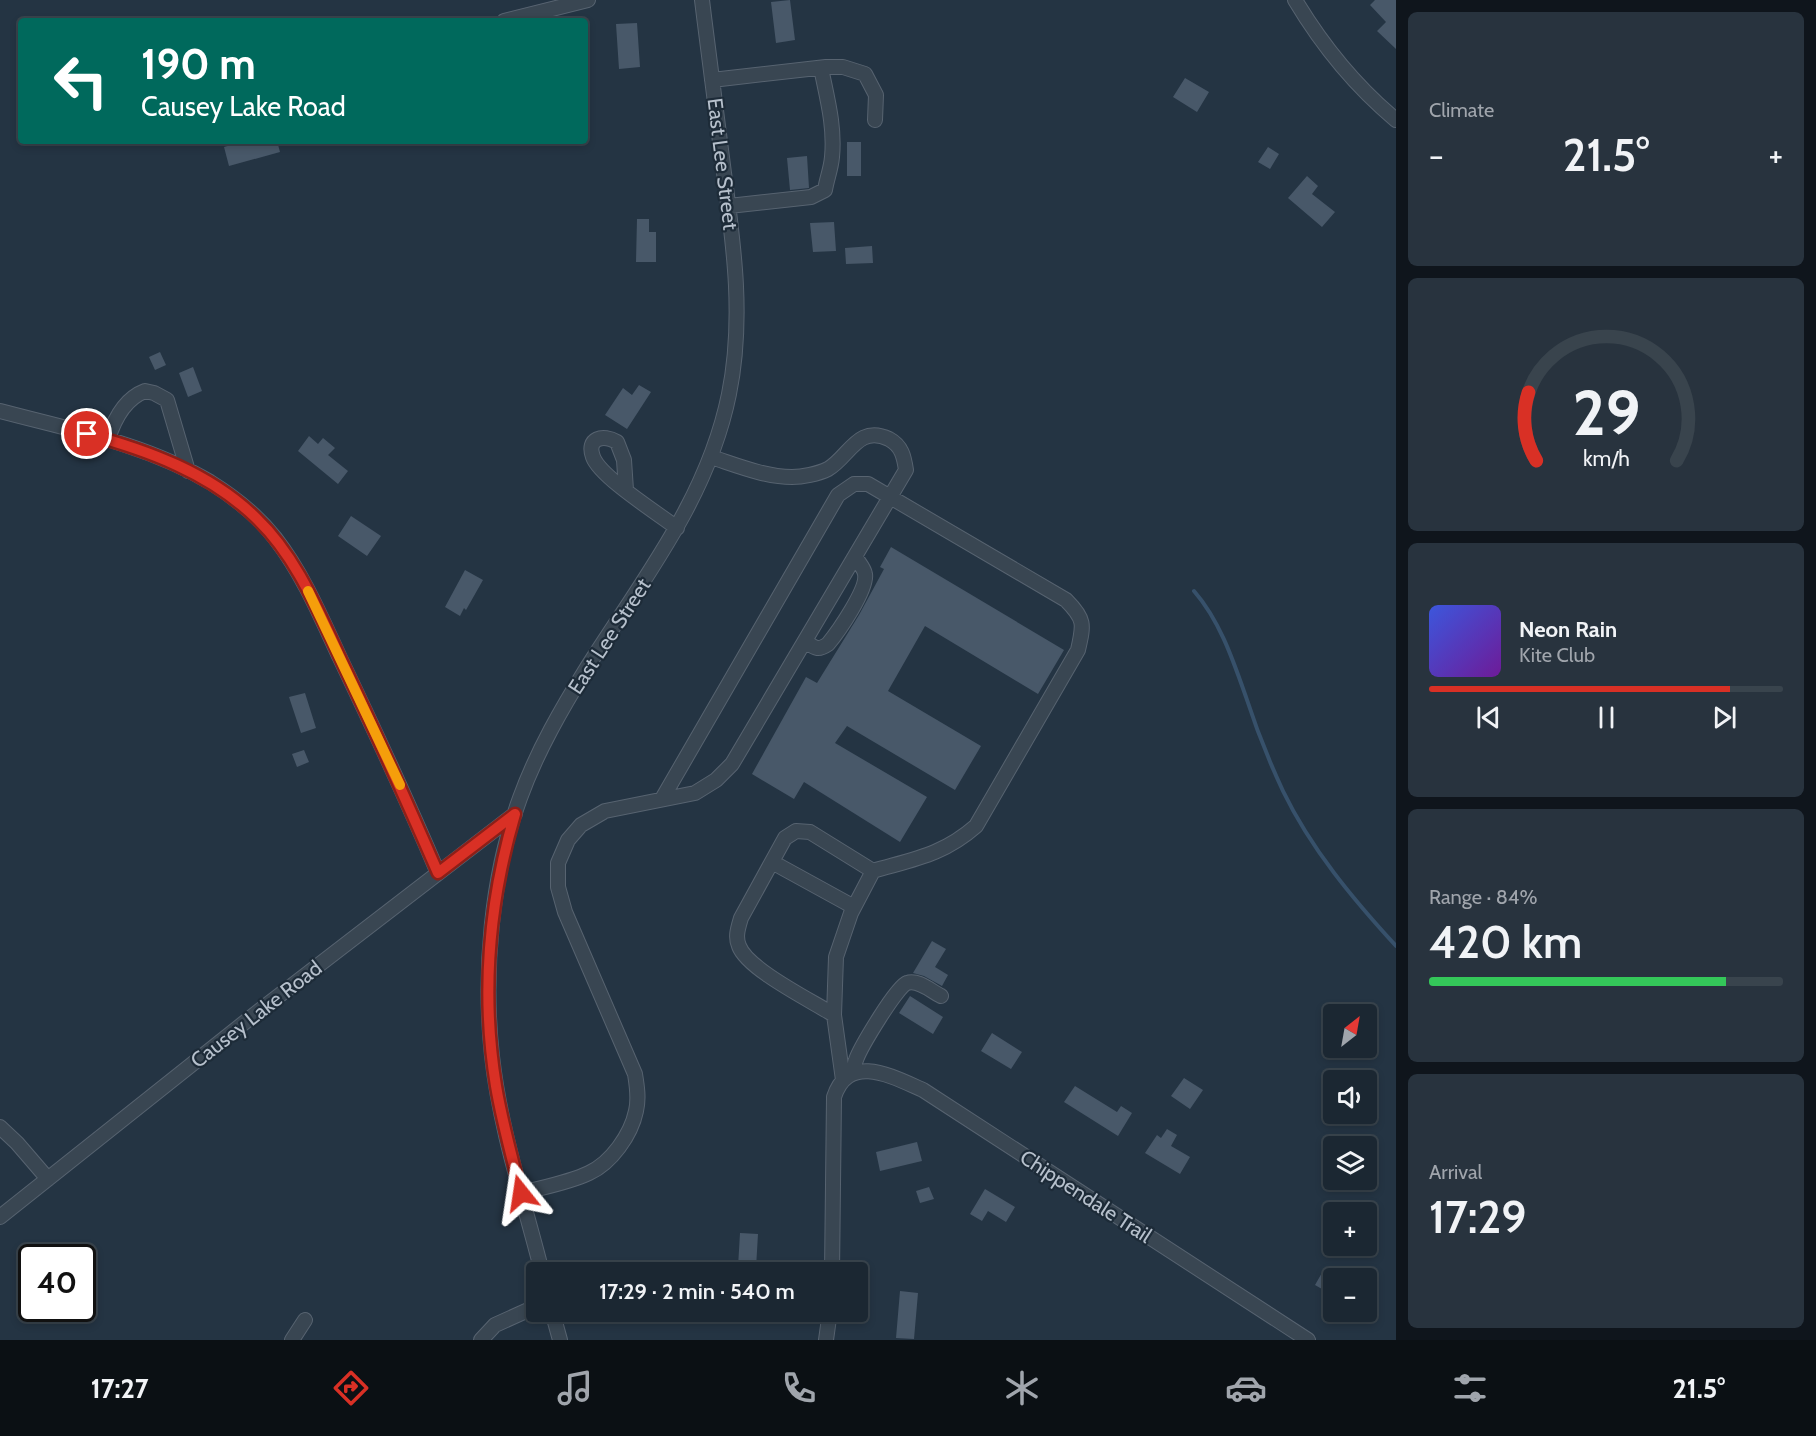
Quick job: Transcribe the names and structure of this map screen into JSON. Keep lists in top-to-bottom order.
{
  "streets": {
    "street": ["East Lee Street", "Causey Lake Road", "Chippendale Trail"]
  },
  "crossings": [
    ["East Lee Street", "Causey Lake Road"]
  ],
  "north": "top right",
  "page": {
    "tile": [
      "Climate",
      ["Range · 84%", "420 km"],
      ["Arrival", "17:29"]
    ],
    "turn": ["190 m", "Causey Lake Road"],
    "heat": ["−", "21.5°", "+"],
    "song": ["Neon Rain", "Kite Club"],
    "map_buttons": ["+", "−"],
    "limit": "40",
    "trip": "17:29 · 2 min · 540 m",
    "tabs": ["17:27", "21.5°"],
    "gauge": ["29", "km/h"]
  }
}
